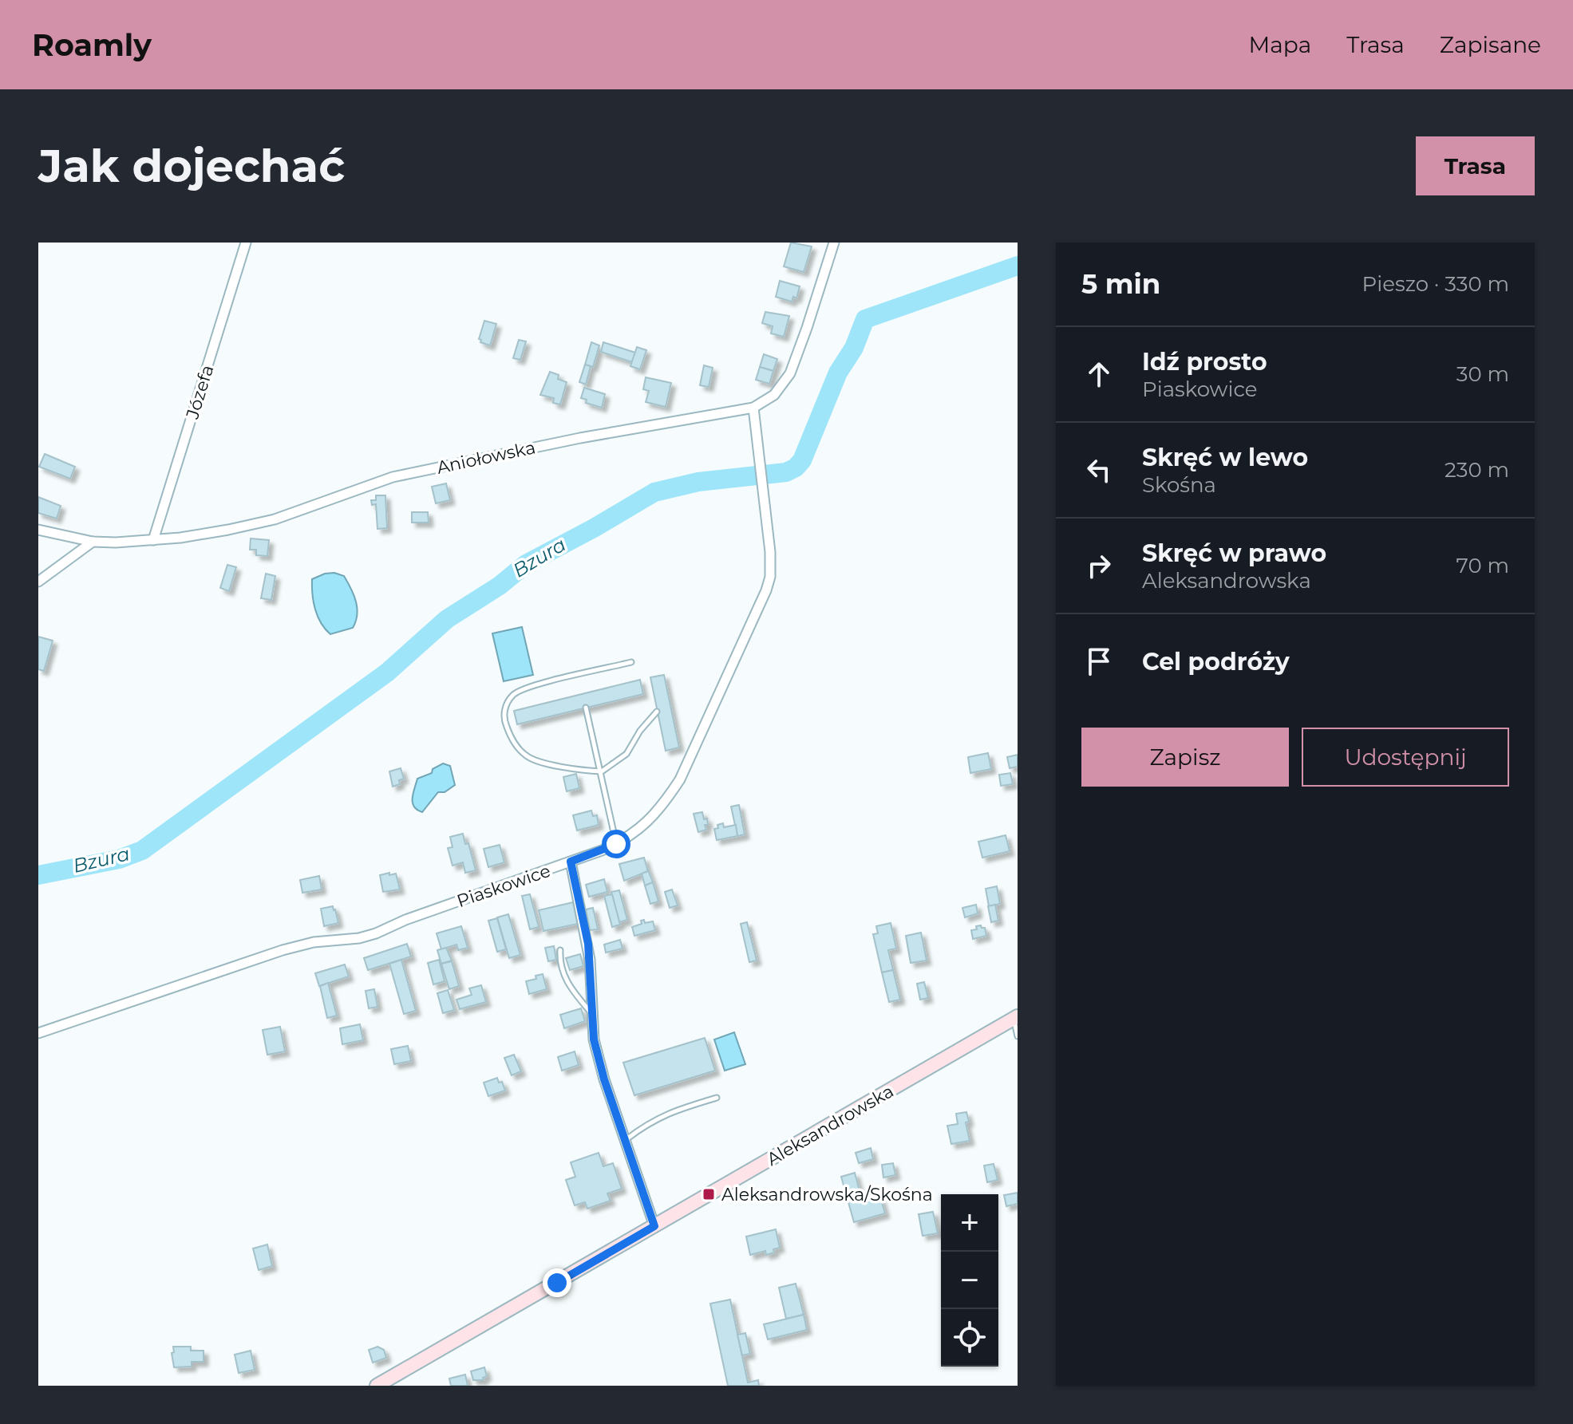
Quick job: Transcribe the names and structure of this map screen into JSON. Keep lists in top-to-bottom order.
{
  "streets": {
    "main road": ["Aleksandrowska"],
    "street": ["Józefa", "Aniołowska", "Piaskowice"]
  },
  "crossings": [
    ["Józefa", "Aniołowska"],
    ["Aniołowska", "Piaskowice"]
  ],
  "water": ["Bzura"],
  "places": {
    "transit": ["Aleksandrowska/Skośna"]
  },
  "page": {
    "header": "Roamly",
    "nav": ["Mapa", "Trasa", "Zapisane"],
    "buttons": [
      "Trasa",
      ["Zapisz", "Udostępnij"]
    ],
    "title": "Jak dojechać",
    "heading": ["5 min", "Pieszo · 330 m"],
    "list": [
      ["Idź prosto", "Piaskowice", "30 m"],
      ["Skręć w lewo", "Skośna", "230 m"],
      ["Skręć w prawo", "Aleksandrowska", "70 m"],
      "Cel podróży"
    ],
    "map_buttons": ["+", "−"]
  }
}
